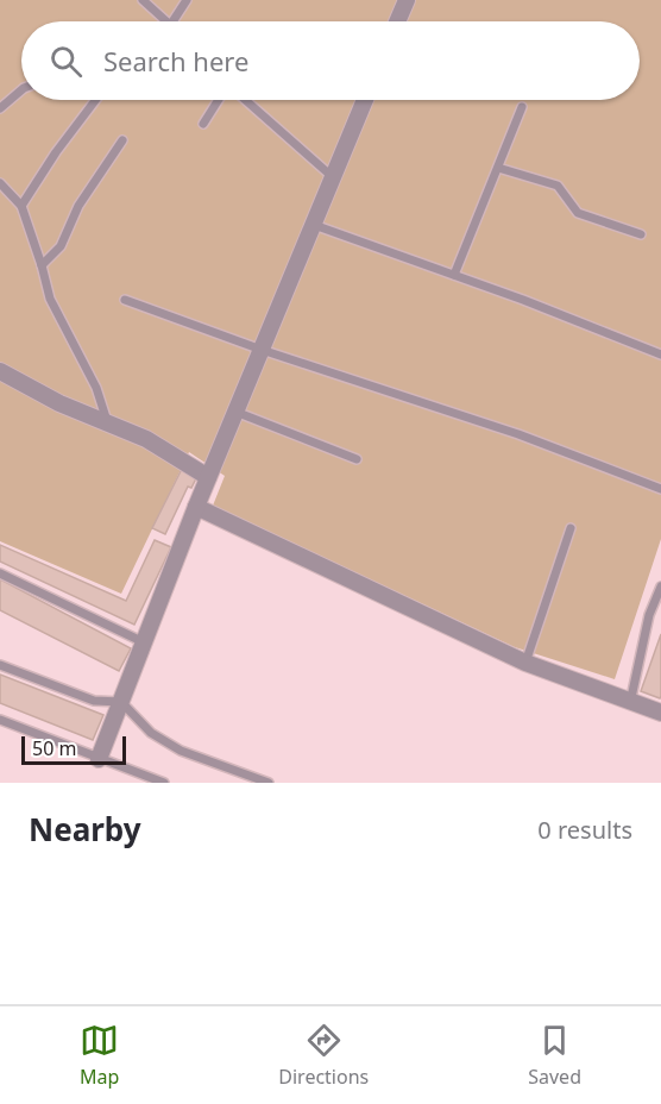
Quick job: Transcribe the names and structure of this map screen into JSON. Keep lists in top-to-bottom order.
{
  "scale_bar": "50 m",
  "page": {
    "search": "Search here",
    "scale": "50 m",
    "heading": ["Nearby", "0 results"],
    "nav": ["Map", "Directions", "Saved"]
  }
}
